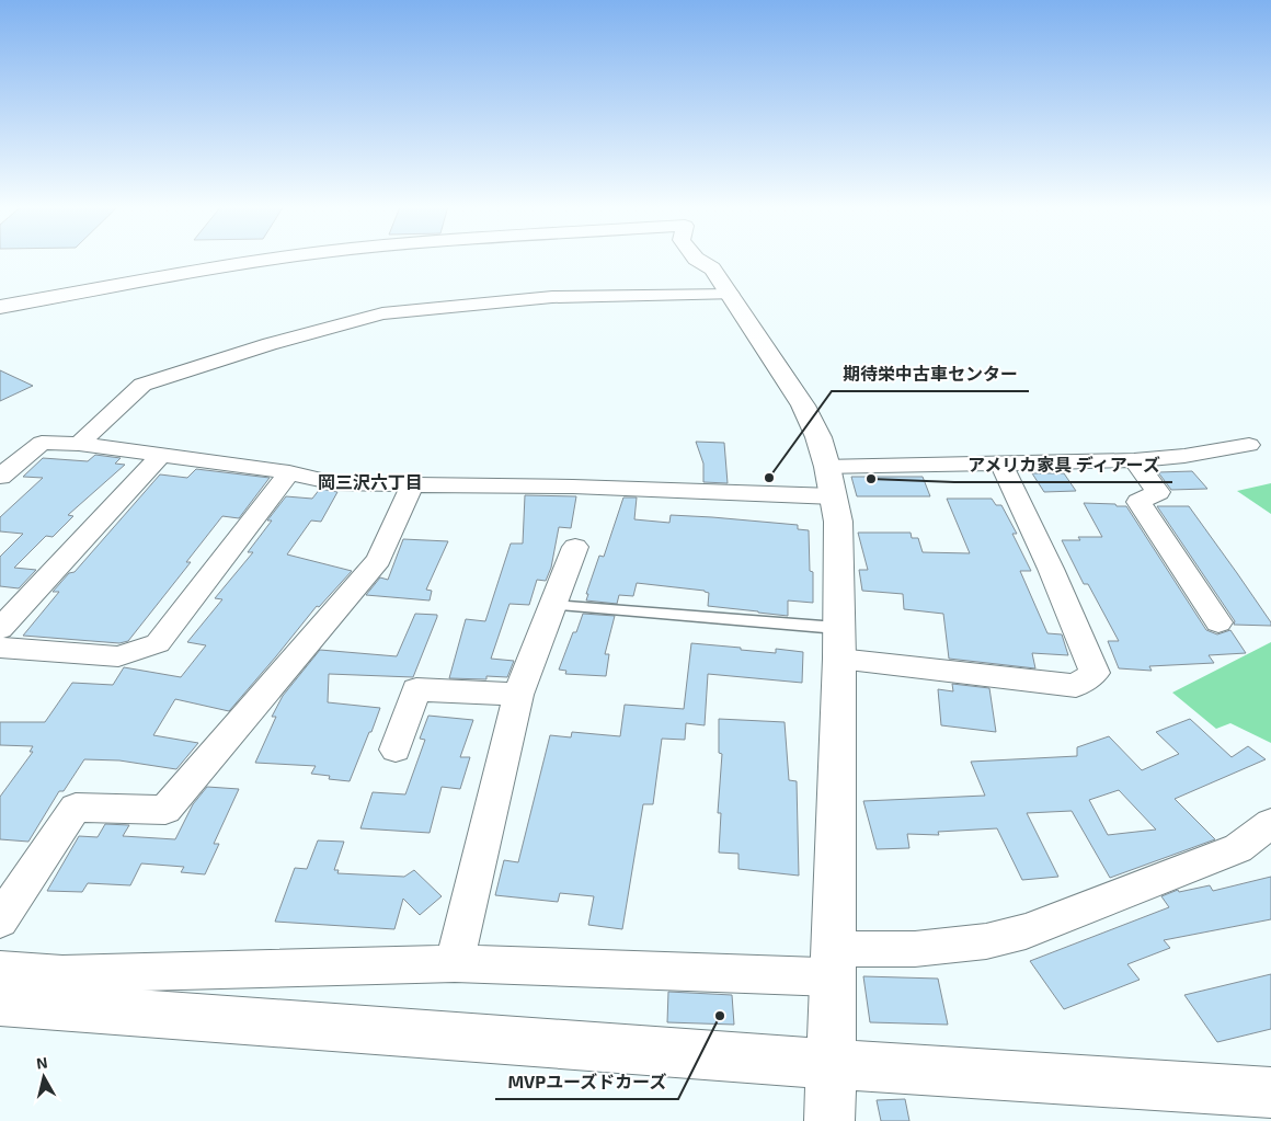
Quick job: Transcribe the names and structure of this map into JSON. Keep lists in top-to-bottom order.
{
  "districts": ["岡三沢六丁目"],
  "places": ["期待栄中古車センター", "アメリカ家具 ディアーズ", "MVPユーズドカーズ"],
  "north": "top"
}
